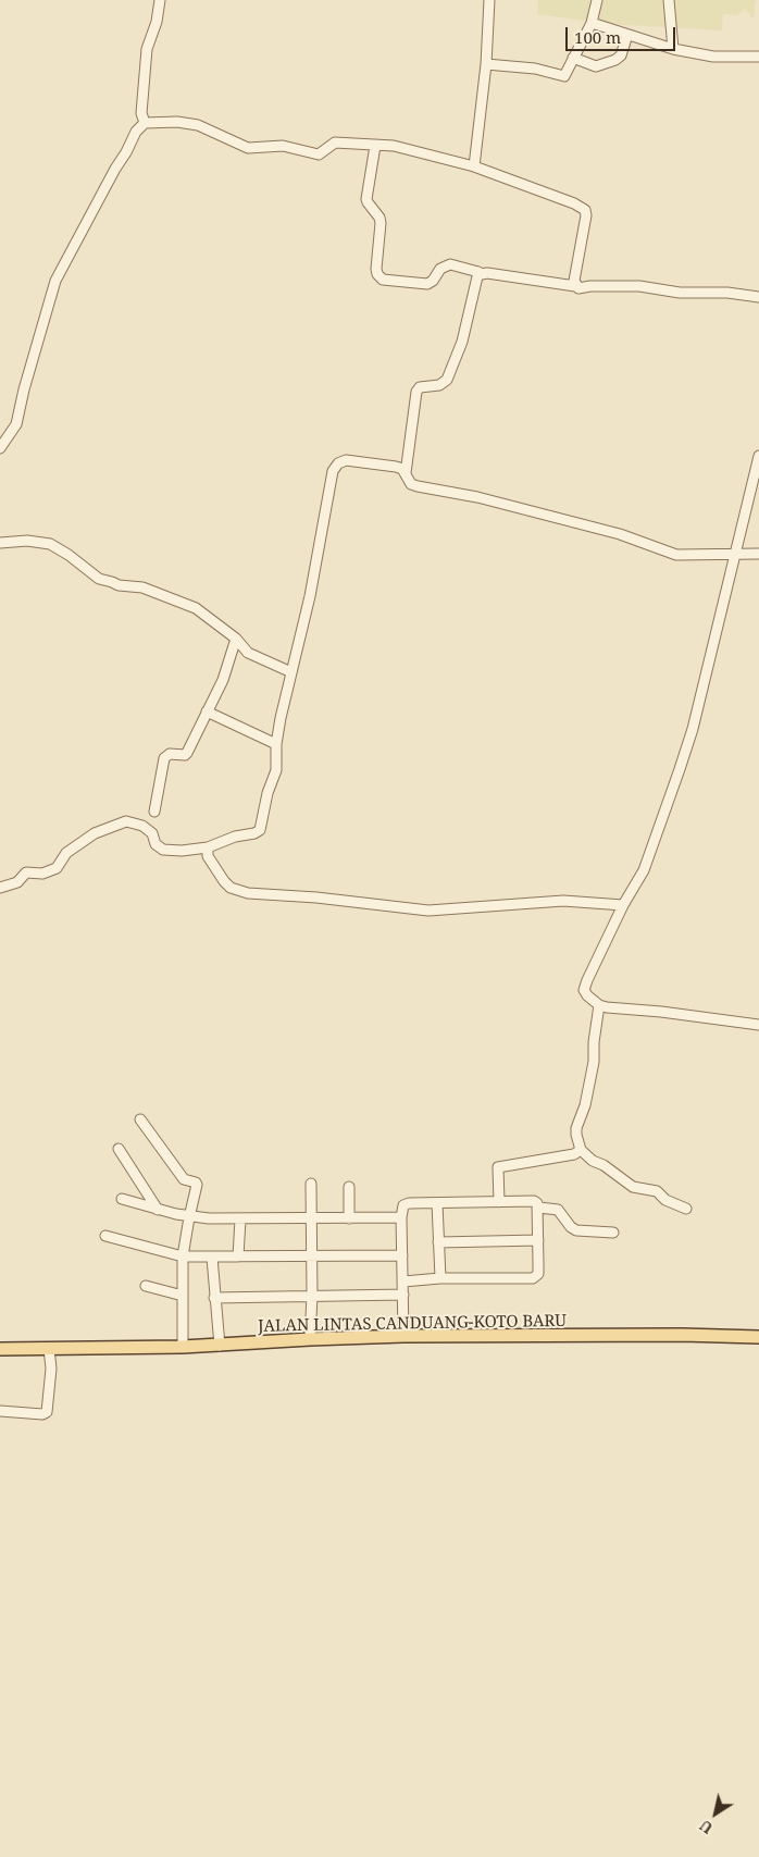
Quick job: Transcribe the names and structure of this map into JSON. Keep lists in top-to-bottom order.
{
  "streets": {
    "main road": ["JALAN LINTAS CANDUANG-KOTO BARU"]
  },
  "scale_bar": "100 m",
  "north": "bottom left"
}
